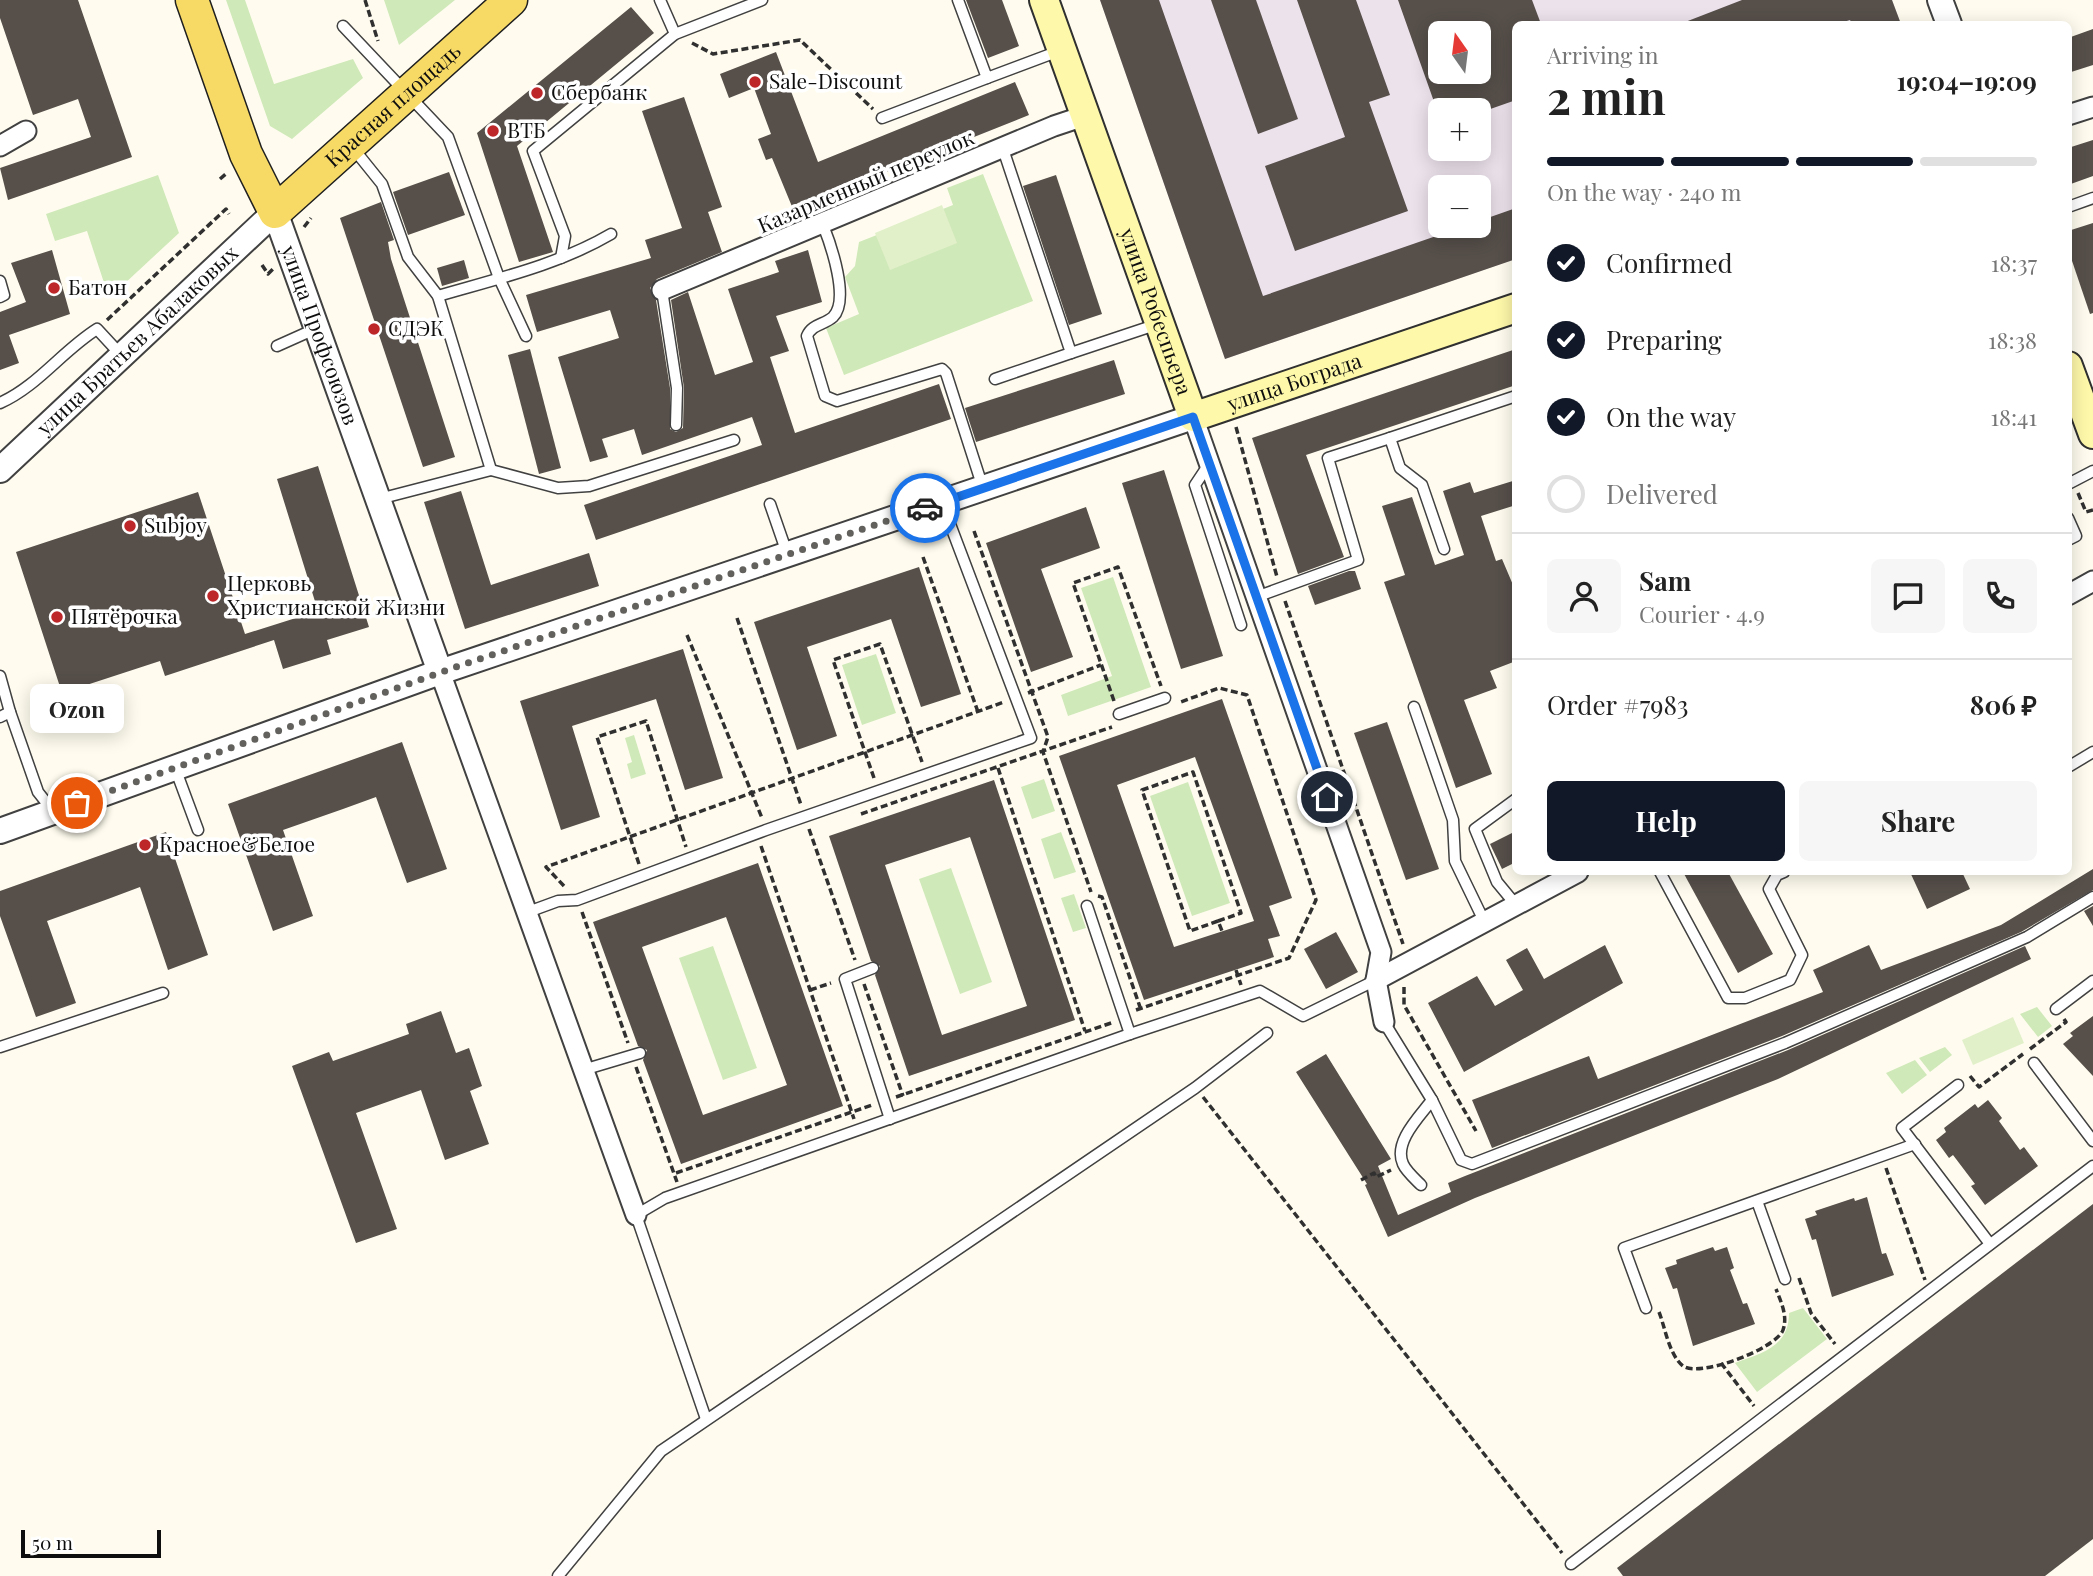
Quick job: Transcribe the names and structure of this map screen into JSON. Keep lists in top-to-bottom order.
{
  "streets": {
    "main road": [
      "Красная площадь",
      "улица Робеспьера",
      "улица Профсоюзов",
      "улица Бограда"
    ],
    "street": ["Казарменный переулок", "улица Братьев Абалаковых"]
  },
  "crossings": [
    ["Красная площадь", "улица Профсоюзов"],
    ["Красная площадь", "улица Братьев Абалаковых"],
    ["Казарменный переулок", "улица Робеспьера"],
    ["улица Робеспьера", "улица Бограда"],
    ["улица Профсоюзов", "улица Братьев Абалаковых"],
    ["улица Профсоюзов", "улица Бограда"]
  ],
  "places": [
    "Sale-Discount",
    "Сбербанк",
    "ВТБ",
    "Батон",
    "СДЭК",
    "Subjoy",
    "Церковь Христианской Жизни",
    "Пятёрочка",
    "Ozon",
    "Красное&Белое"
  ],
  "scale_bar": "50 m",
  "north": "top",
  "page": {
    "map_buttons": ["+", "−"],
    "heading": ["2 min", "Arriving in", "19:04–19:09"],
    "panel": [
      "Sam",
      "Courier · 4.9",
      "Order #7983",
      "806 ₽"
    ],
    "bar": "On the way · 240 m",
    "list": [
      ["Confirmed", "18:37"],
      ["Preparing", "18:38"],
      ["On the way", "18:41"],
      "Delivered"
    ],
    "bubble": "Ozon",
    "buttons": ["Help", "Share"],
    "scale": "50 m"
  }
}
